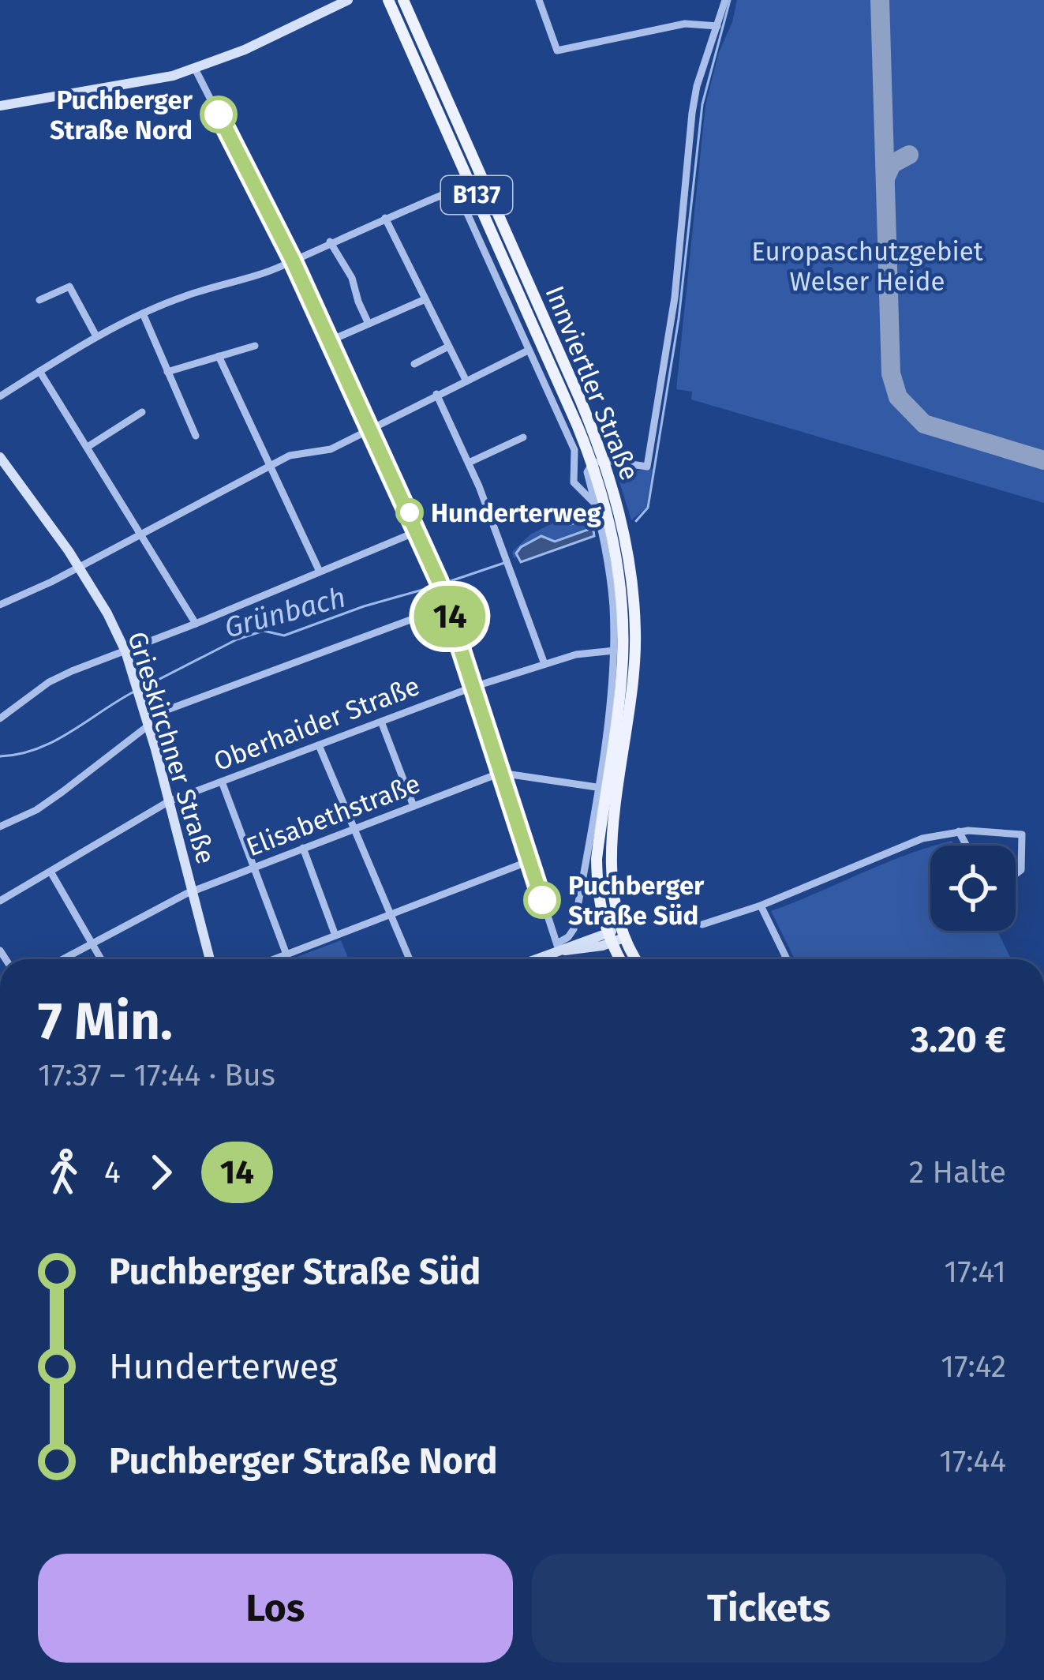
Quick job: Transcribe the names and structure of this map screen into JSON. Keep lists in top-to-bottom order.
{
  "streets": {
    "main road": ["B137", "Innviertler Straße", "Grieskirchner Straße"],
    "street": ["Oberhaider Straße", "Elisabethstraße"]
  },
  "crossings": [
    ["Oberhaider Straße", "Grieskirchner Straße"],
    ["Grieskirchner Straße", "Elisabethstraße"]
  ],
  "water": ["Grünbach"],
  "parks": ["Europaschutzgebiet Welser Heide"],
  "places": ["Puchberger Straße Nord", "Hunderterweg", "Puchberger Straße Süd"],
  "lines": ["bus line 14"],
  "page": {
    "on_map": "14",
    "heading": ["7 Min.", "17:37 – 17:44 · Bus", "3.20 €"],
    "legs": ["4", "14", "2 Halte"],
    "list": [
      {
        "name": "Puchberger Straße Süd",
        "value": "17:41"
      },
      {
        "name": "Hunderterweg",
        "value": "17:42"
      },
      {
        "name": "Puchberger Straße Nord",
        "value": "17:44"
      }
    ],
    "buttons": ["Los", "Tickets"]
  }
}
